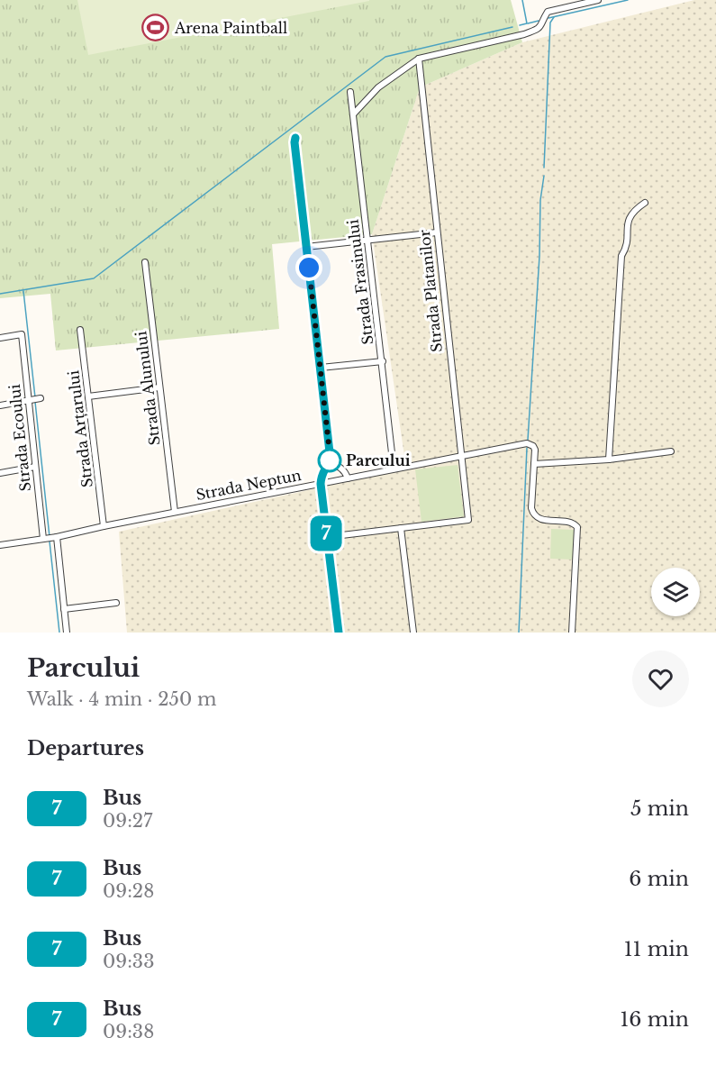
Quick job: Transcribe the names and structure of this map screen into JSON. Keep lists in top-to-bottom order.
{
  "streets": {
    "street": [
      "Strada Frasinului",
      "Strada Platanilor",
      "Strada Alunului",
      "Strada Arțarului",
      "Strada Ecoului",
      "Strada Neptun"
    ]
  },
  "crossings": [
    ["Strada Frasinului", "Strada Neptun"],
    ["Strada Platanilor", "Strada Neptun"],
    ["Strada Alunului", "Strada Neptun"],
    ["Strada Arțarului", "Strada Neptun"],
    ["Strada Ecoului", "Strada Neptun"]
  ],
  "places": {
    "sports": ["Arena Paintball"],
    "other": ["Parcului"]
  },
  "lines": ["bus line 7"],
  "page": {
    "on_map": "7",
    "heading": [
      ["Parcului", "Walk · 4 min · 250 m"],
      "Departures"
    ],
    "list": [
      {
        "mark": "7",
        "name": "Bus",
        "note": "09:27",
        "value": "5 min"
      },
      {
        "mark": "7",
        "name": "Bus",
        "note": "09:28",
        "value": "6 min"
      },
      {
        "mark": "7",
        "name": "Bus",
        "note": "09:33",
        "value": "11 min"
      },
      {
        "mark": "7",
        "name": "Bus",
        "note": "09:38",
        "value": "16 min"
      }
    ]
  }
}
